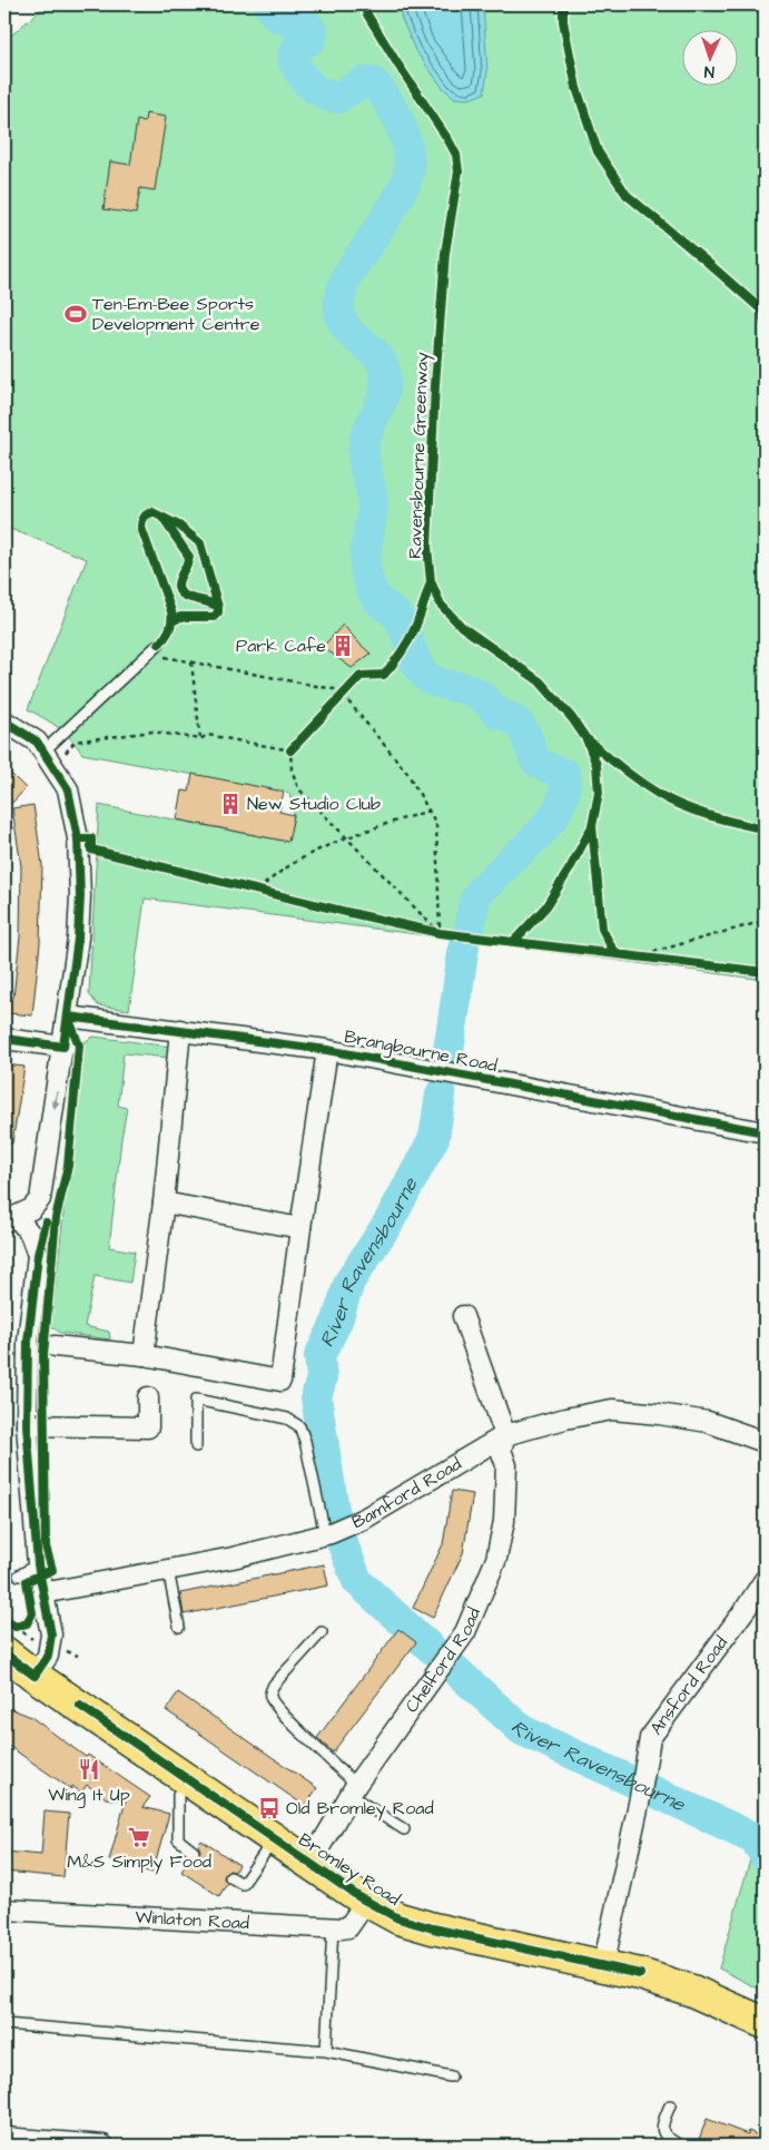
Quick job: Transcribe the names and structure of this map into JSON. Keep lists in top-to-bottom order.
{
  "streets": {
    "main road": ["Bromley Road"],
    "street": [
      "Brangbourne Road",
      "Bamford Road",
      "Chelford Road",
      "Ansford Road",
      "Winlaton Road"
    ],
    "cycle path": ["Ravensbourne Greenway"]
  },
  "crossings": [
    ["Bamford Road", "Chelford Road"],
    ["Chelford Road", "Bromley Road"],
    ["Ansford Road", "Bromley Road"],
    ["Bromley Road", "Winlaton Road"]
  ],
  "water": ["River Ravensbourne"],
  "places": {
    "sports": ["Ten-Em-Bee Sports Development Centre"],
    "building": ["Park Cafe", "New Studio Club"],
    "restaurant": ["Wing It Up"],
    "bus stop": ["Old Bromley Road"],
    "supermarket": ["M&S Simply Food"]
  },
  "north": "bottom"
}
